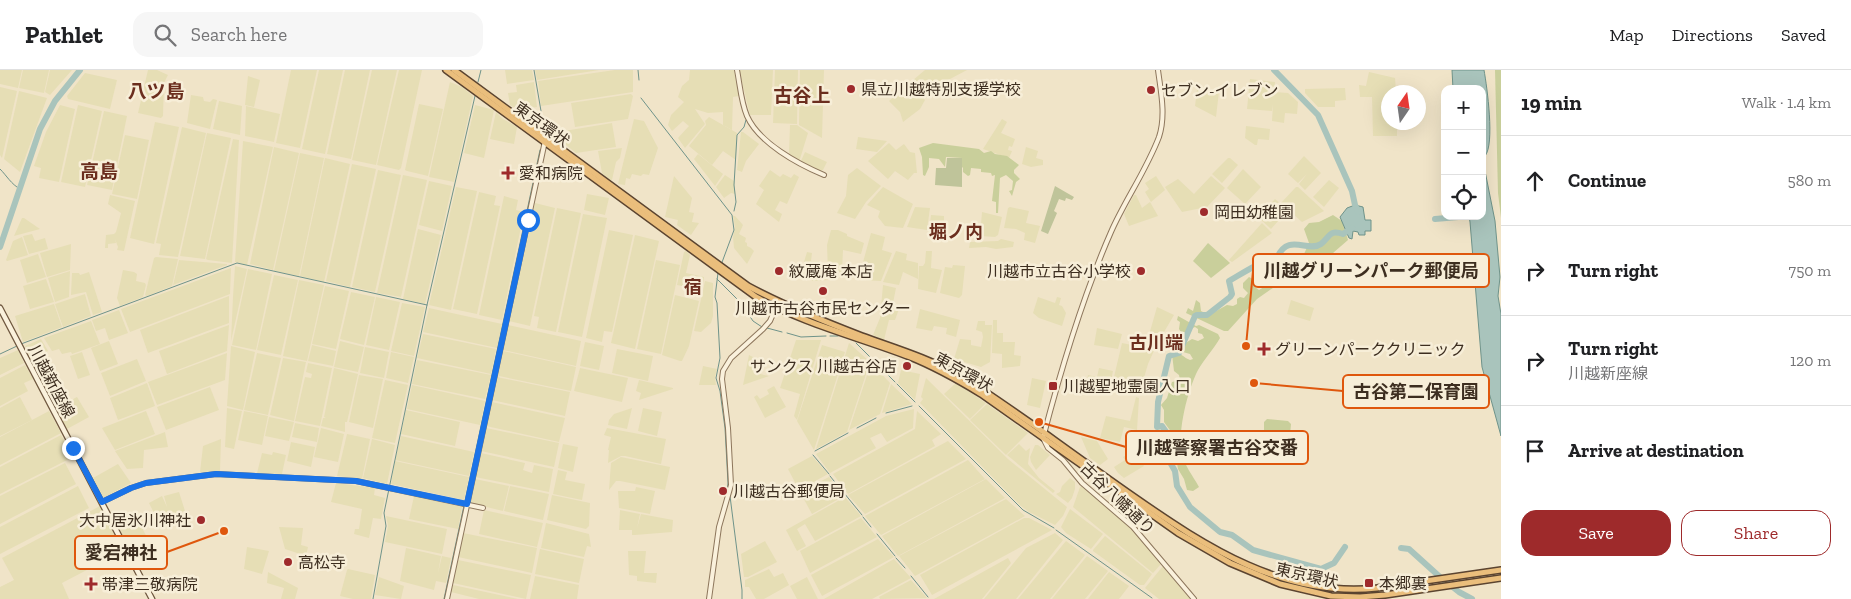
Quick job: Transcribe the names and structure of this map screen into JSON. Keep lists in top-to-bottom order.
{
  "streets": {
    "highway": ["東京環状"],
    "main road": ["川越新座線"],
    "street": ["古谷八幡通り"]
  },
  "crossings": [
    ["東京環状", "古谷八幡通り"]
  ],
  "districts": [
    "八ツ島",
    "古谷上",
    "高島",
    "堀ノ内",
    "宿",
    "古川端"
  ],
  "places": {
    "other": [
      "県立川越特別支援学校",
      "セブン-イレブン",
      "岡田幼稚園",
      "紋蔵庵 本店",
      "川越市立古谷小学校",
      "川越市古谷市民センター",
      "川越グリーンパーク郵便局",
      "サンクス 川越古谷店",
      "古谷第二保育園",
      "川越警察署古谷交番",
      "川越古谷郵便局",
      "大中居氷川神社",
      "愛宕神社",
      "高松寺"
    ],
    "health": ["愛和病院", "グリーンパーククリニック", "帯津三敬病院"],
    "transit": ["川越聖地霊園入口", "本郷裏"]
  },
  "north": "top",
  "page": {
    "header": "Pathlet",
    "search": "Search here",
    "nav": ["Map", "Directions", "Saved"],
    "heading": ["19 min", "Walk · 1.4 km"],
    "map_buttons": ["+", "−"],
    "list": [
      ["Continue", "580 m"],
      ["Turn right", "750 m"],
      ["Turn right", "川越新座線", "120 m"],
      "Arrive at destination"
    ],
    "buttons": ["Save", "Share"]
  }
}
